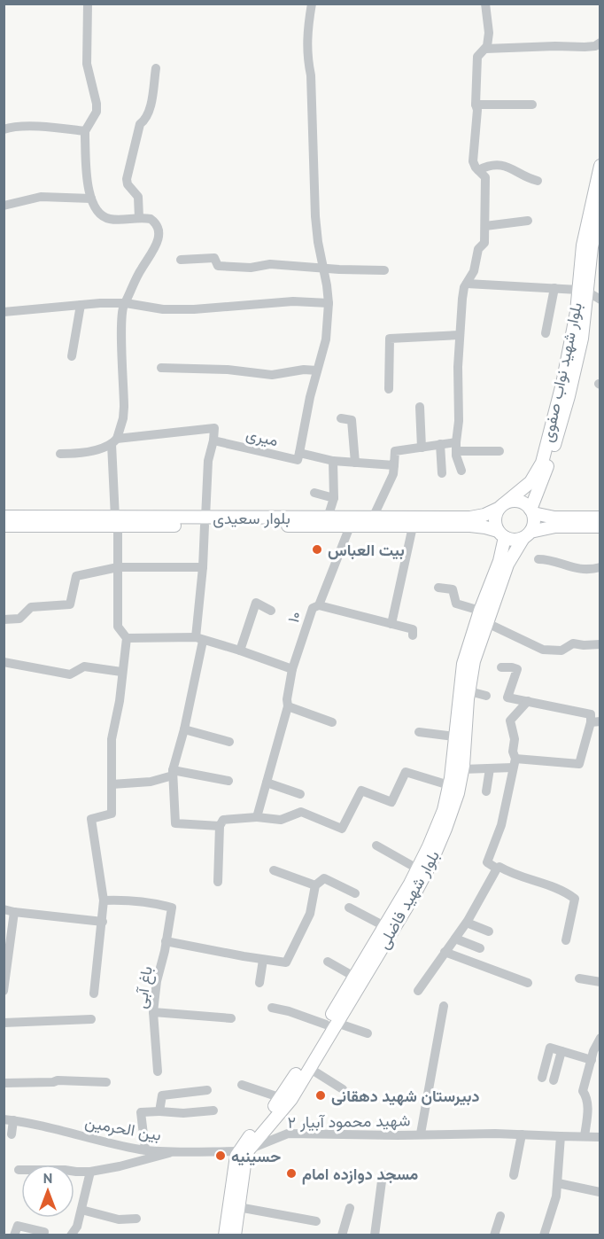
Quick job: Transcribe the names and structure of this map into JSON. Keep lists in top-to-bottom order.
{
  "streets": {
    "main road": ["بلوار شهید نواب صفوی", "بلوار سعیدی", "بلوار شهید فاضلی"],
    "street": [
      "میری",
      "۱۰",
      "باغ آبی",
      "شهید محمود آبیار ۲",
      "بین الحرمین"
    ]
  },
  "crossings": [
    ["بلوار شهید نواب صفوی", "بلوار سعیدی"],
    ["بلوار شهید نواب صفوی", "بلوار شهید فاضلی"],
    ["بلوار سعیدی", "۱۰"],
    ["بلوار سعیدی", "بلوار شهید فاضلی"],
    ["بلوار شهید فاضلی", "شهید محمود آبیار ۲"],
    ["بلوار شهید فاضلی", "بین الحرمین"],
    ["شهید محمود آبیار ۲", "بین الحرمین"]
  ],
  "places": [
    "بیت العباس",
    "دبیرستان شهید دهقانی",
    "حسینیه",
    "مسجد دوازده امام"
  ],
  "north": "top"
}
